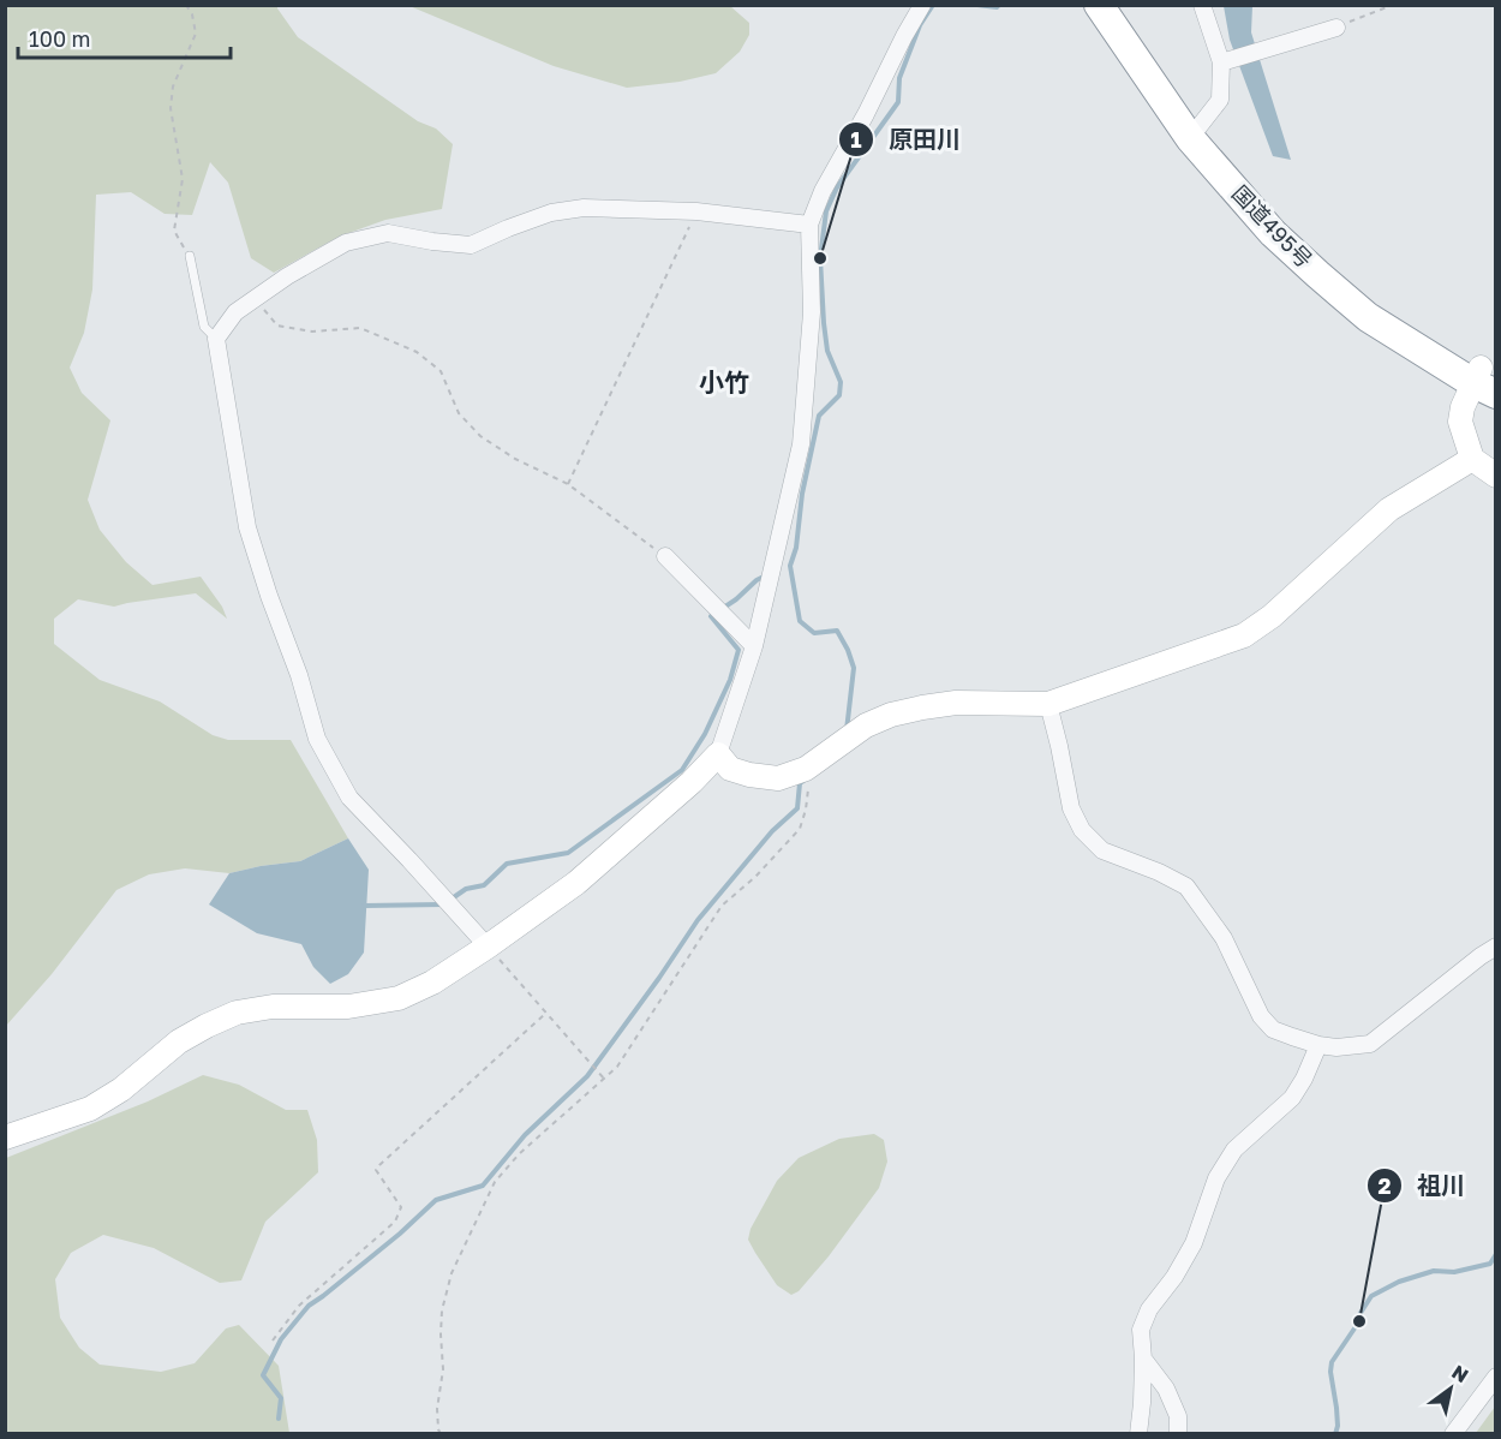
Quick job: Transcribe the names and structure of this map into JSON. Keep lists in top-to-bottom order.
{
  "streets": {
    "highway": ["国道495号"]
  },
  "districts": ["小竹"],
  "places": ["原田川", "祖川"],
  "scale_bar": "100 m",
  "north": "top right"
}
